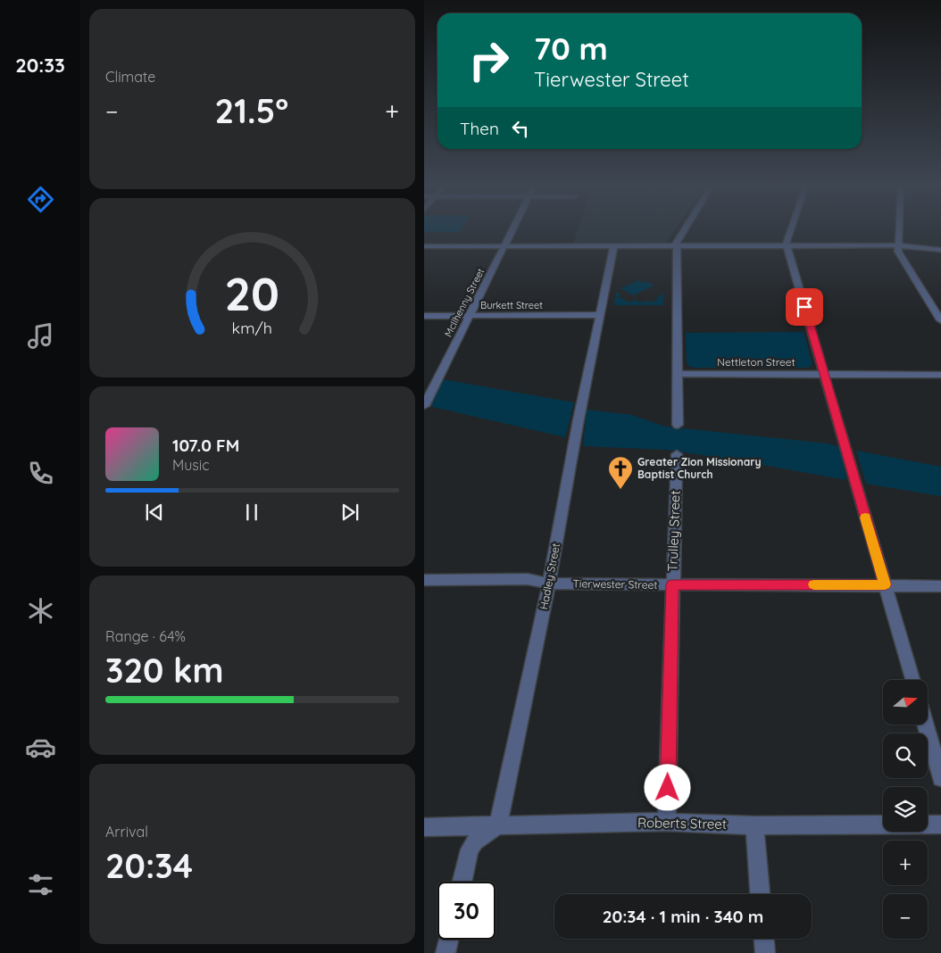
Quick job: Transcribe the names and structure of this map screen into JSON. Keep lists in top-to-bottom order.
{
  "streets": {
    "street": [
      "McIlhenny Street",
      "Burkett Street",
      "Nettleton Street",
      "Trulley Street",
      "Hadley Street",
      "Tierwester Street",
      "Roberts Street"
    ]
  },
  "crossings": [
    ["McIlhenny Street", "Burkett Street"],
    ["Burkett Street", "Hadley Street"],
    ["Trulley Street", "Tierwester Street"],
    ["Trulley Street", "Roberts Street"],
    ["Hadley Street", "Tierwester Street"],
    ["Hadley Street", "Roberts Street"]
  ],
  "places": {
    "church": ["Greater Zion Missionary Baptist Church"]
  },
  "north": "right",
  "page": {
    "tabs": "20:33",
    "tile": [
      "Climate",
      ["Range · 64%", "320 km"],
      ["Arrival", "20:34"]
    ],
    "turn": ["70 m", "Tierwester Street"],
    "heat": ["−", "21.5°", "+"],
    "then": "Then",
    "song": ["107.0 FM", "Music"],
    "map_buttons": ["+", "−"],
    "limit": "30",
    "trip": "20:34 · 1 min · 340 m",
    "gauge": ["20", "km/h"]
  }
}
